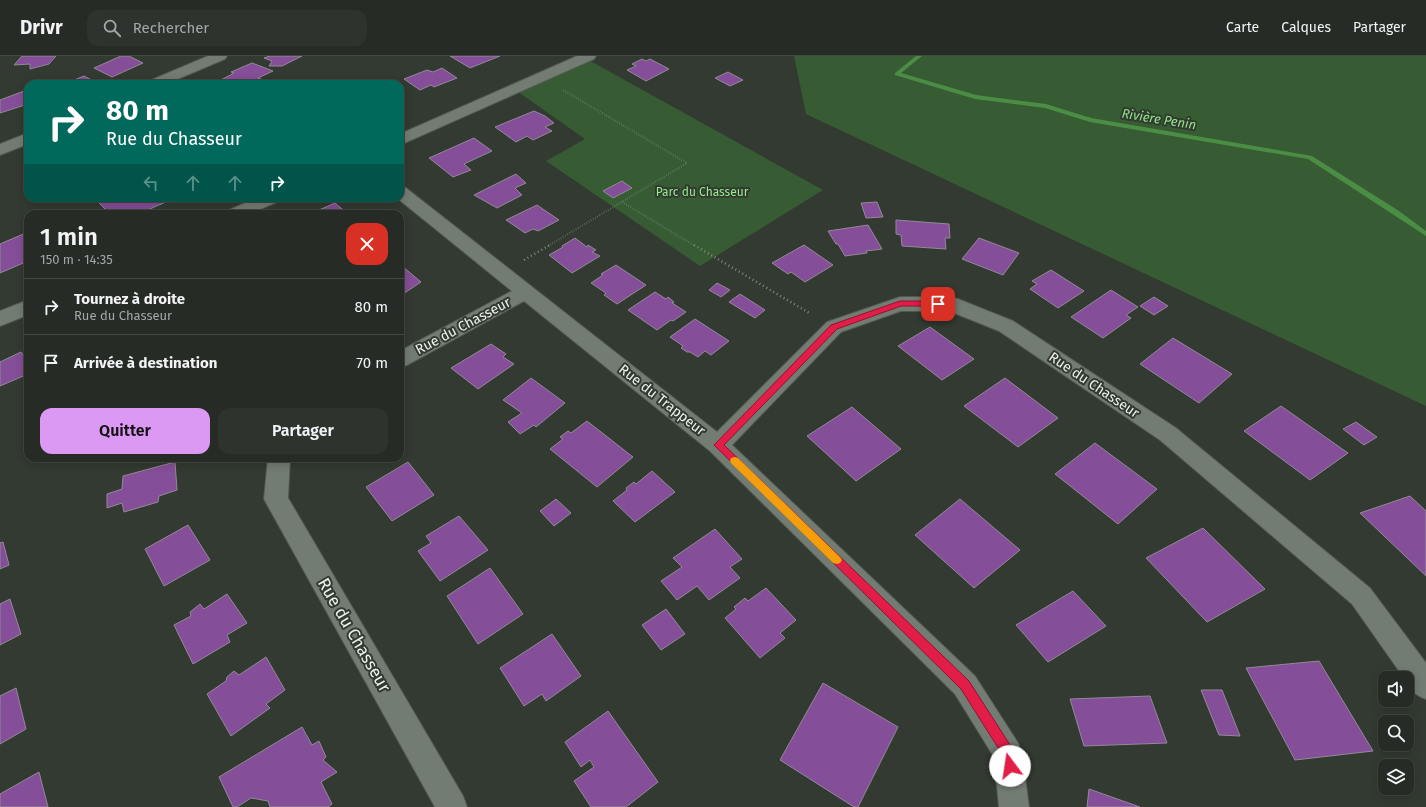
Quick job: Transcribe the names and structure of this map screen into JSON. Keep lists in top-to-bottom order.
{
  "streets": {
    "street": ["Rue du Chasseur", "Rue du Trappeur"]
  },
  "crossings": [
    ["Rue du Chasseur", "Rue du Trappeur"]
  ],
  "water": ["Rivière Penin"],
  "parks": ["Parc du Chasseur"],
  "page": {
    "header": "Drivr",
    "search": "Rechercher",
    "nav": ["Carte", "Calques", "Partager"],
    "turn": ["80 m", "Rue du Chasseur"],
    "heading": ["1 min", "150 m · 14:35"],
    "list": [
      {
        "name": "Tournez à droite",
        "note": "Rue du Chasseur",
        "value": "80 m"
      },
      {
        "name": "Arrivée à destination",
        "value": "70 m"
      }
    ],
    "buttons": ["Quitter", "Partager"]
  }
}
